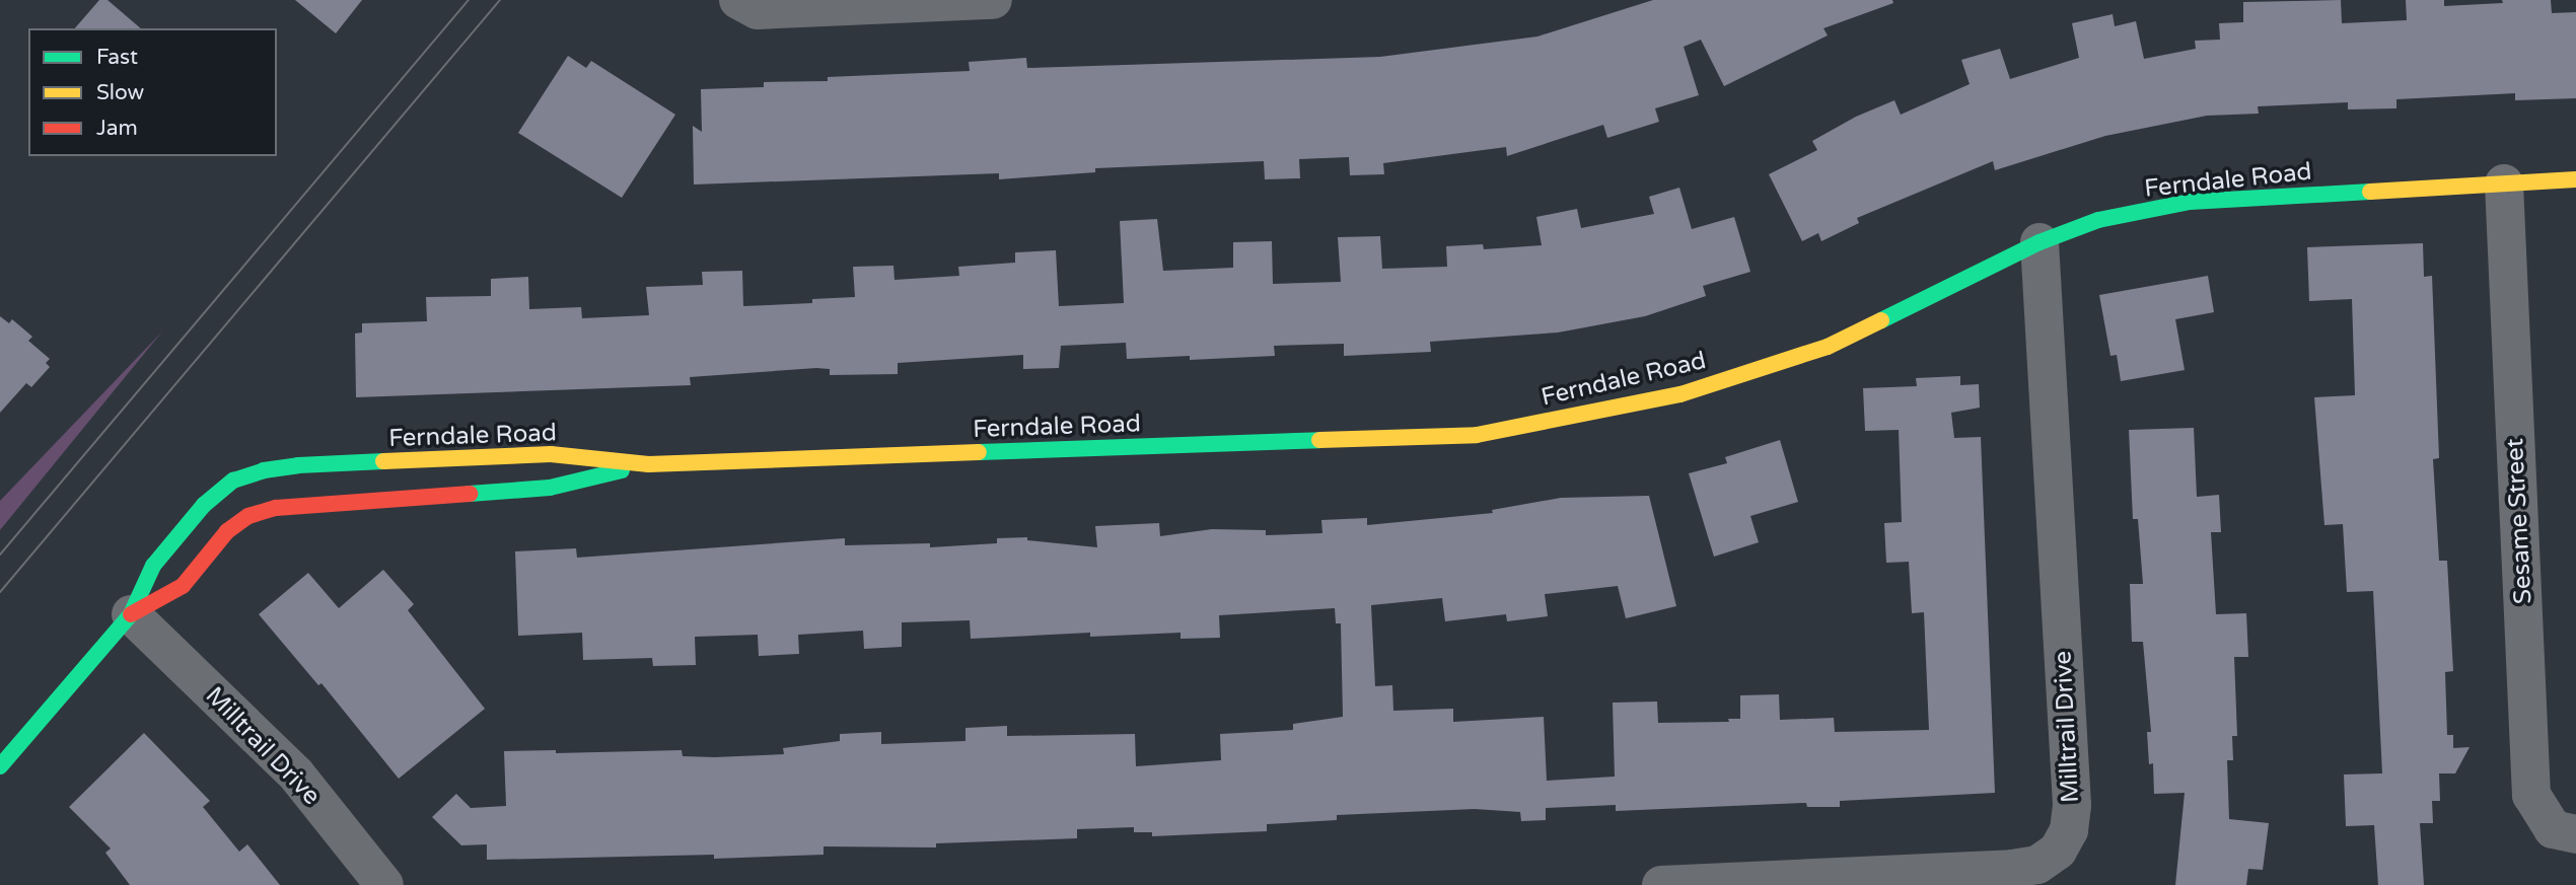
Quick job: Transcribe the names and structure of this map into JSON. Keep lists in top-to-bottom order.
{
  "streets": {
    "street": ["Ferndale Road", "Sesame Street", "Milltrail Drive"]
  },
  "crossings": [
    ["Ferndale Road", "Sesame Street"],
    ["Ferndale Road", "Milltrail Drive"]
  ],
  "legend": ["Fast", "Slow", "Jam"]
}
